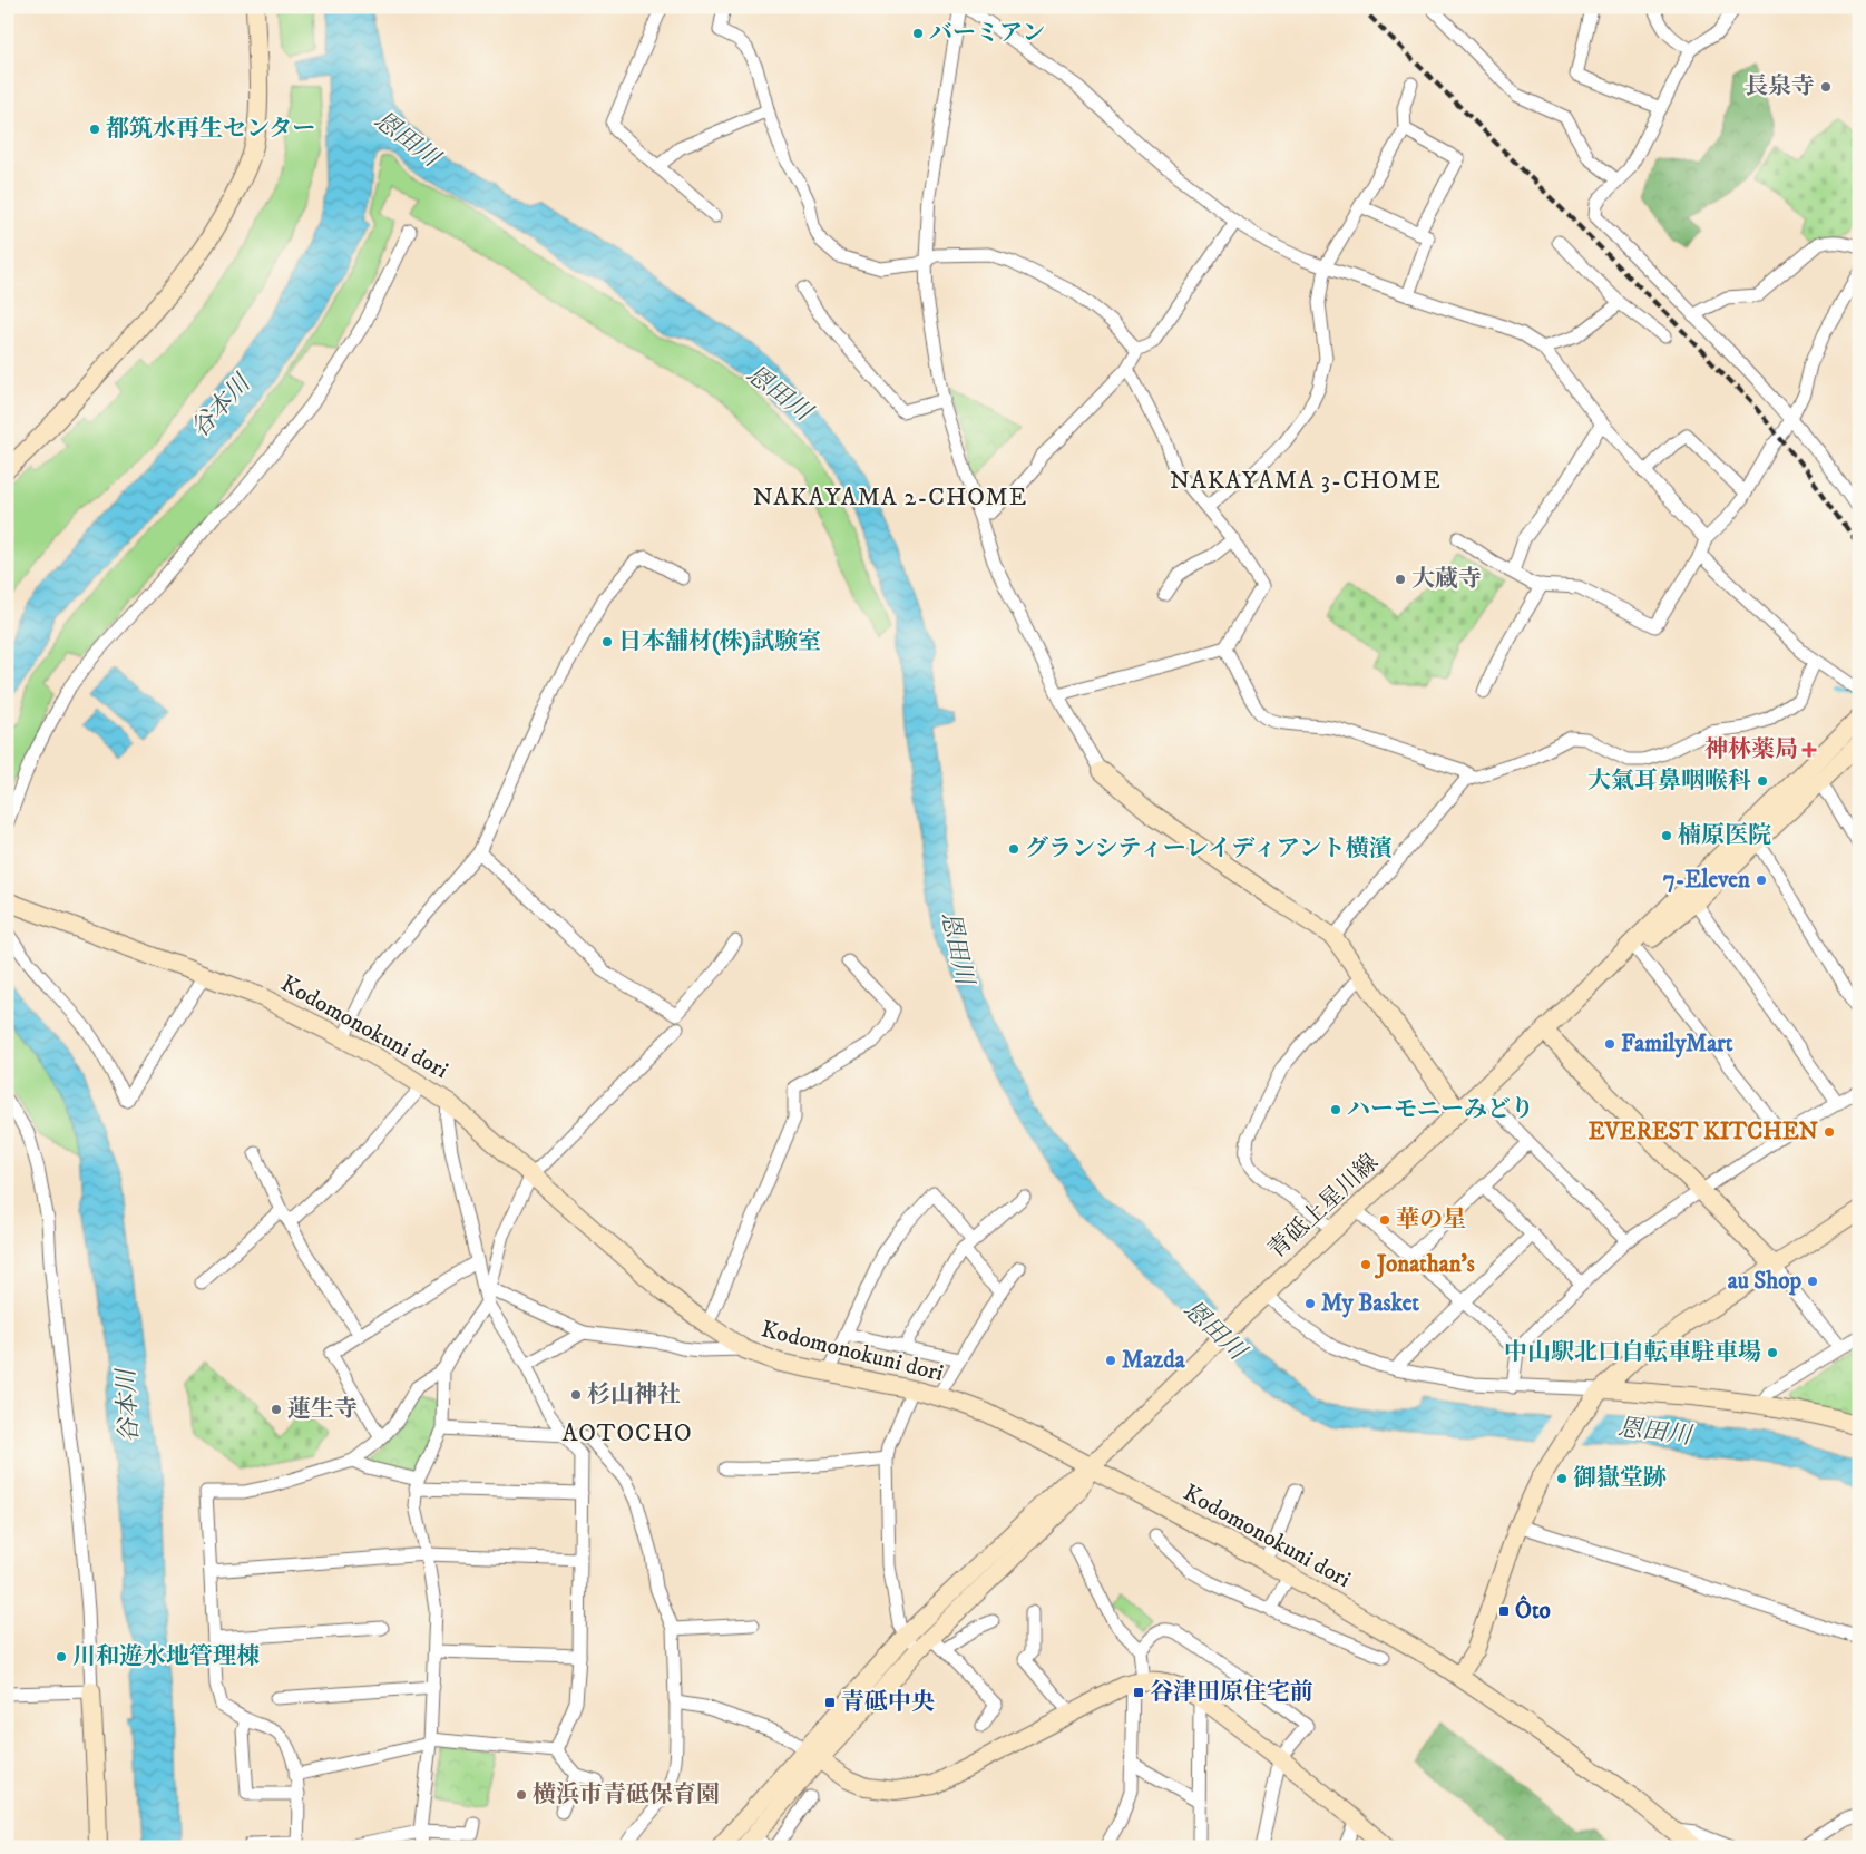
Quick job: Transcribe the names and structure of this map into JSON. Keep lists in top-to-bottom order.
{
  "streets": {
    "street": ["Kodomonokuni dori", "青砥上星川線"]
  },
  "crossings": [
    ["Kodomonokuni dori", "青砥上星川線"]
  ],
  "districts": ["NAKAYAMA 3-CHOME", "NAKAYAMA 2-CHOME", "AOTOCHO"],
  "water": ["恩田川", "谷本川"],
  "places": {
    "other": [
      "バーミアン",
      "長泉寺",
      "都筑水再生センター",
      "大蔵寺",
      "日本舗材(株)試験室",
      "大氣耳鼻咽喉科",
      "楠原医院",
      "グランシティーレイディアント横濱",
      "7-Eleven",
      "FamilyMart",
      "ハーモニーみどり",
      "EVEREST KITCHEN",
      "華の星",
      "Jonathan's",
      "au Shop",
      "My Basket",
      "中山駅北口自転車駐車場",
      "Mazda",
      "杉山神社",
      "蓮生寺",
      "御嶽堂跡",
      "川和遊水地管理棟",
      "横浜市青砥保育園"
    ],
    "health": ["神林薬局"],
    "transit": ["Ôto", "谷津田原住宅前", "青砥中央"]
  }
}
